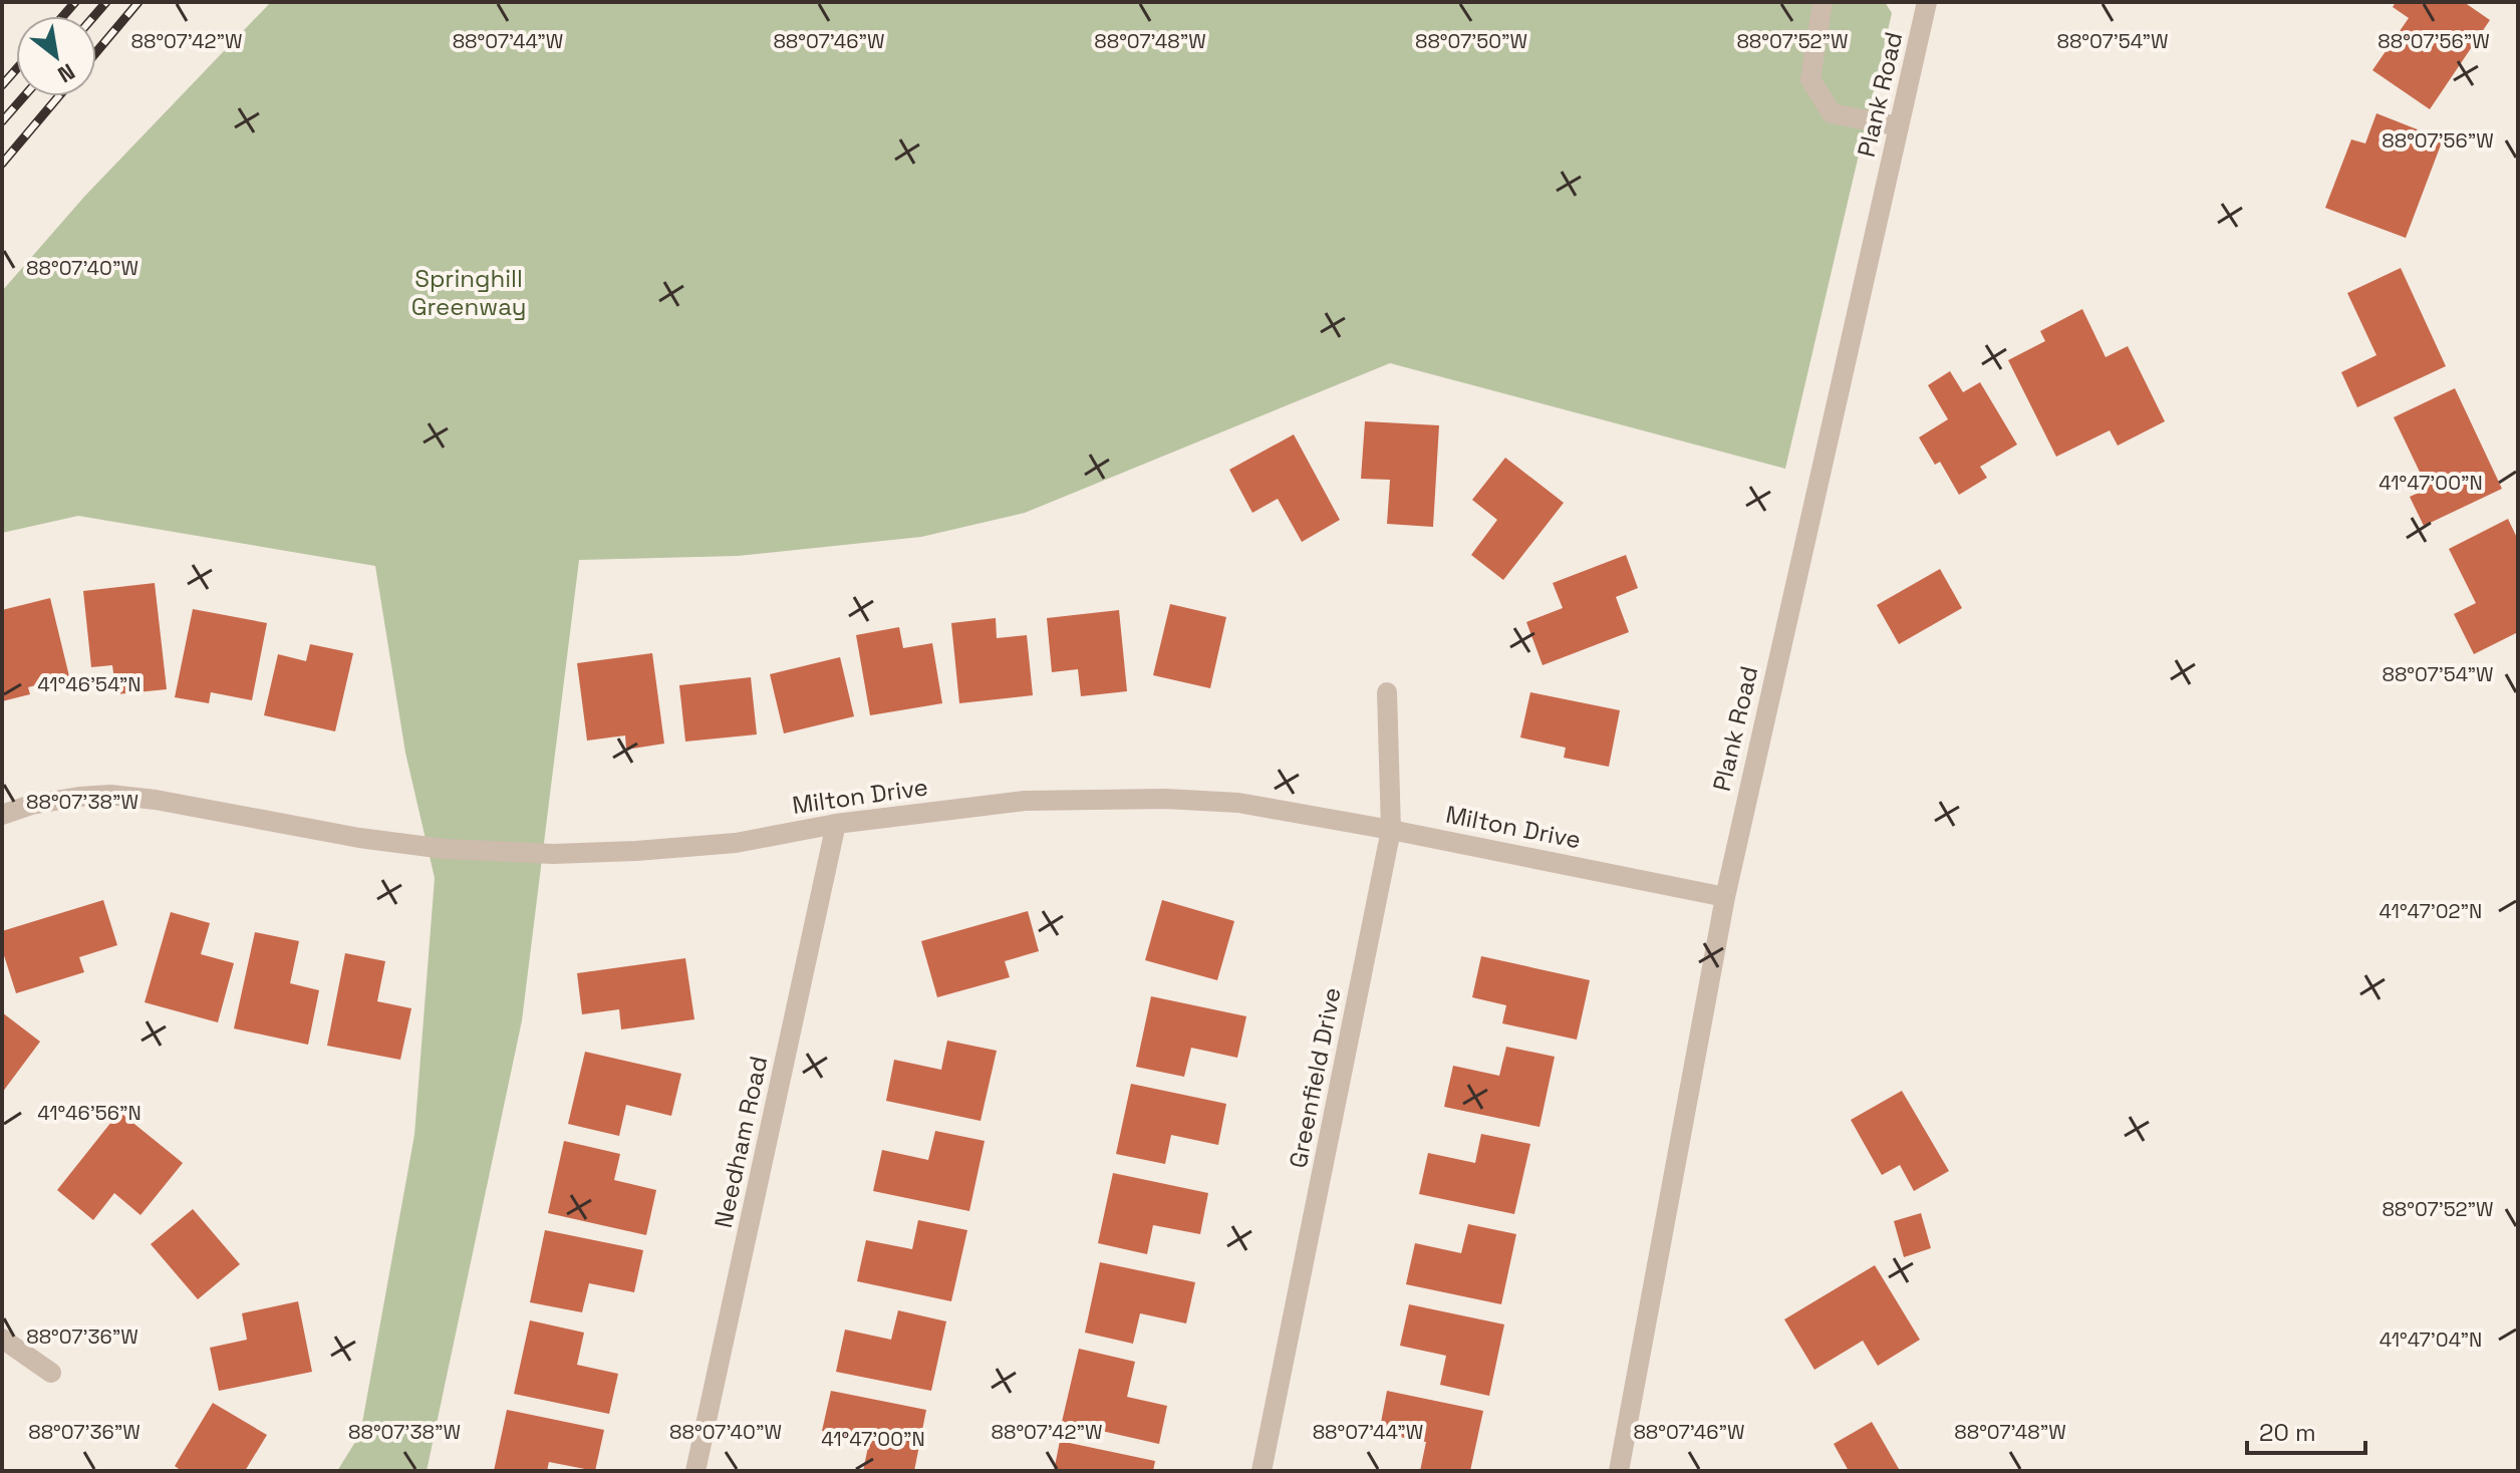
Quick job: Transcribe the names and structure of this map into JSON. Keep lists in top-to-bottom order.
{
  "streets": {
    "street": [
      "Plank Road",
      "Milton Drive",
      "Greenfield Drive",
      "Needham Road"
    ]
  },
  "crossings": [
    ["Plank Road", "Milton Drive"],
    ["Milton Drive", "Greenfield Drive"],
    ["Milton Drive", "Needham Road"]
  ],
  "parks": ["Springhill Greenway"],
  "scale_bar": "20 m",
  "north": "bottom right",
  "coordinates": [
    "88°07'42\"W",
    "88°07'44\"W",
    "88°07'46\"W",
    "88°07'48\"W",
    "88°07'50\"W",
    "88°07'52\"W",
    "88°07'54\"W",
    "88°07'56\"W",
    "88°07'40\"W",
    "41°47'00\"N",
    "41°46'54\"N",
    "88°07'38\"W",
    "41°47'02\"N",
    "41°46'56\"N",
    "88°07'36\"W",
    "41°47'04\"N"
  ]
}
